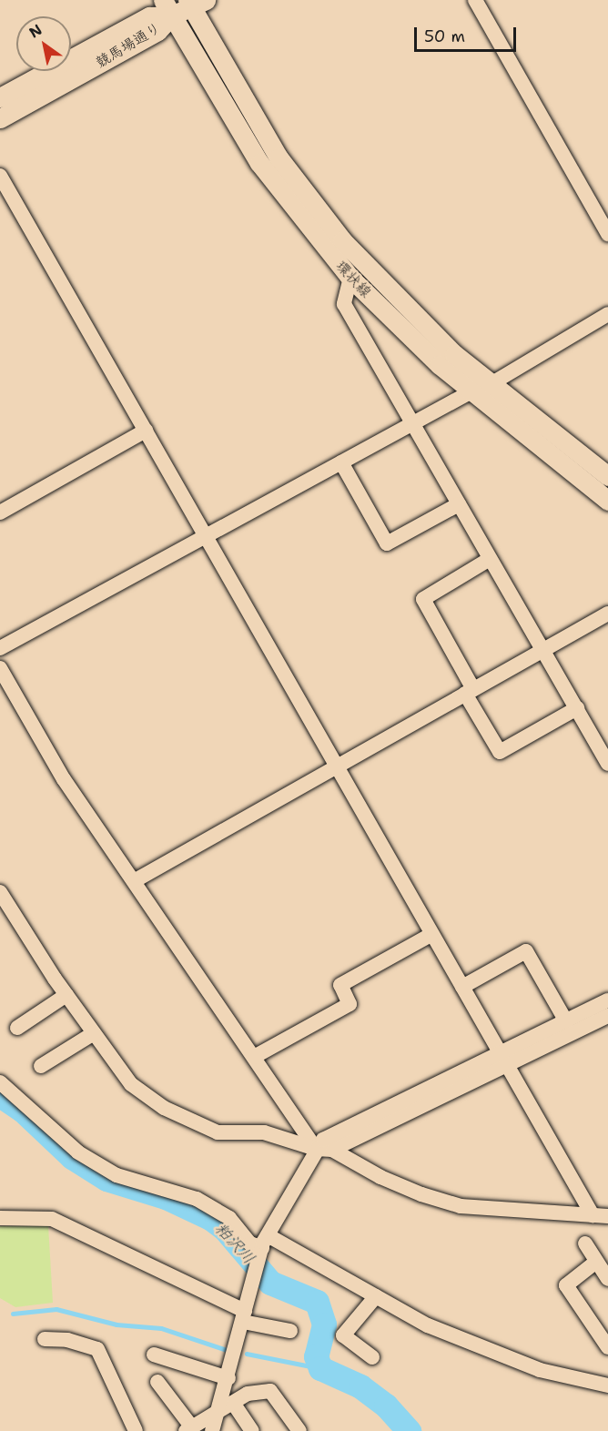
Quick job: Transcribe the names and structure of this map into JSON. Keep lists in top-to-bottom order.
{
  "streets": {
    "street": ["競馬場通り", "環状線"]
  },
  "crossings": [
    ["競馬場通り", "環状線"]
  ],
  "water": ["粕沢川"],
  "scale_bar": "50 m",
  "north": "top left"
}
